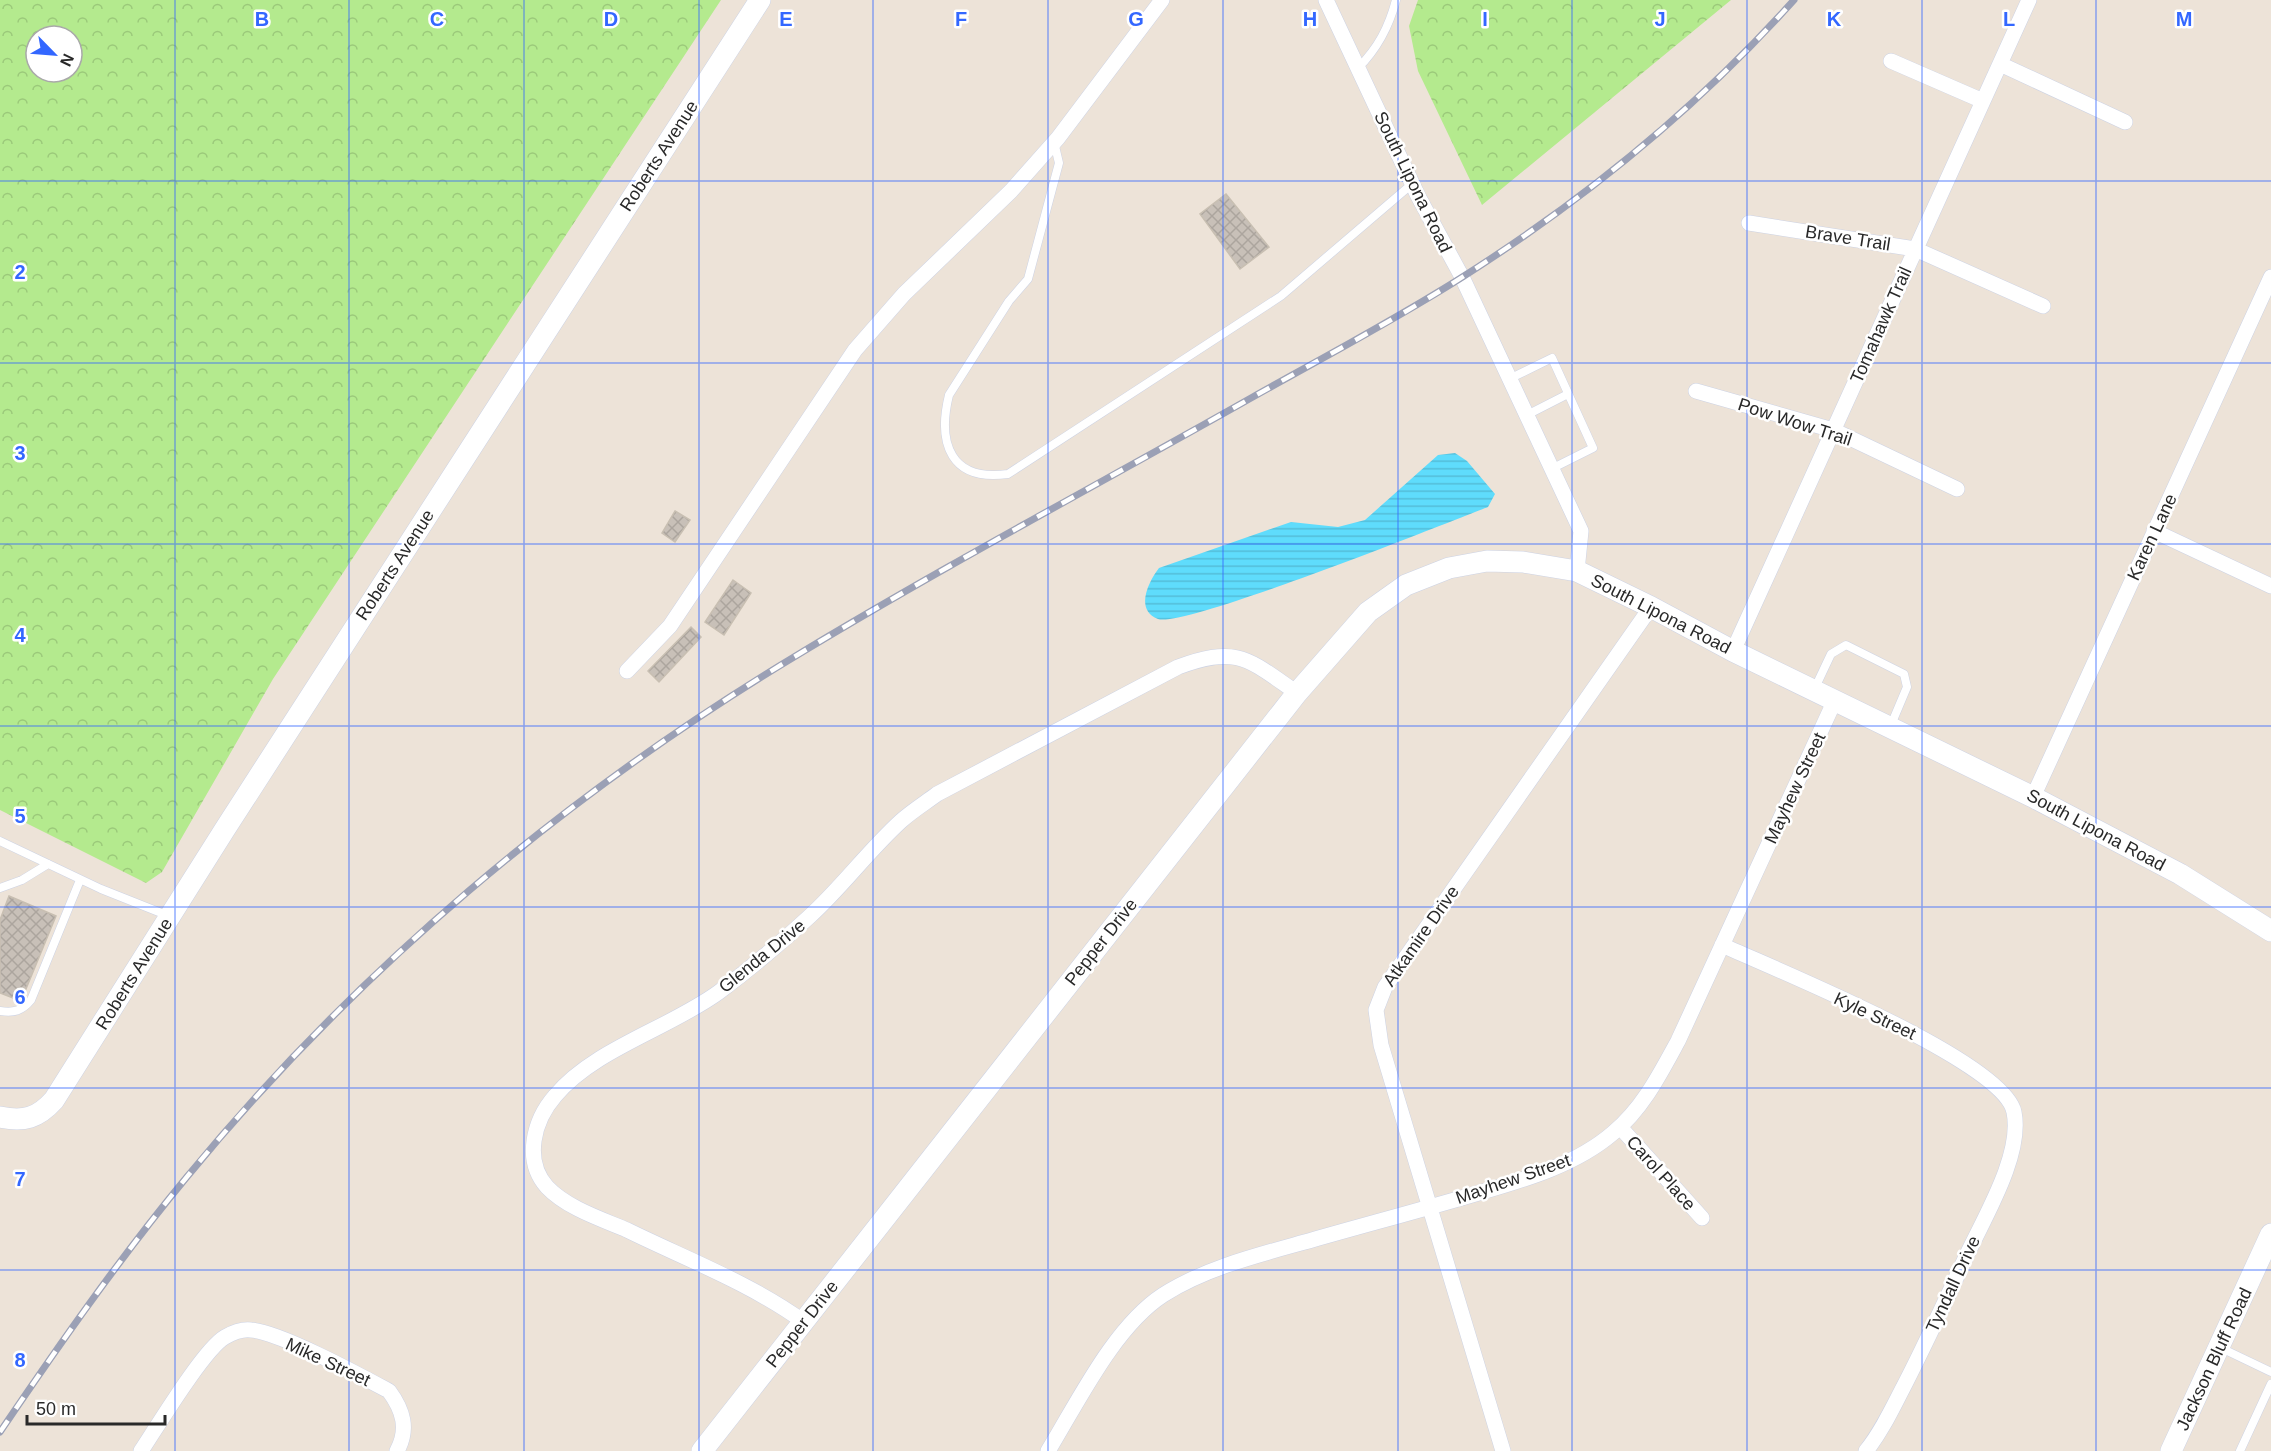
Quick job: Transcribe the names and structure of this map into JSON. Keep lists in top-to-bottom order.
{
  "streets": {
    "street": [
      "Roberts Avenue",
      "South Lipona Road",
      "Brave Trail",
      "Tomahawk Trail",
      "Pow Wow Trail",
      "Karen Lane",
      "Mayhew Street",
      "Atkamire Drive",
      "Pepper Drive",
      "Glenda Drive",
      "Kyle Street",
      "Carol Place",
      "Tyndall Drive",
      "Jackson Bluff Road",
      "Mike Street"
    ]
  },
  "crossings": [
    ["South Lipona Road", "Tomahawk Trail"],
    ["South Lipona Road", "Karen Lane"],
    ["South Lipona Road", "Mayhew Street"],
    ["South Lipona Road", "Atkamire Drive"],
    ["South Lipona Road", "Pepper Drive"],
    ["Brave Trail", "Tomahawk Trail"],
    ["Tomahawk Trail", "Pow Wow Trail"],
    ["Mayhew Street", "Atkamire Drive"],
    ["Mayhew Street", "Kyle Street"],
    ["Mayhew Street", "Carol Place"],
    ["Pepper Drive", "Glenda Drive"],
    ["Kyle Street", "Tyndall Drive"]
  ],
  "scale_bar": "50 m",
  "north": "bottom right",
  "grid": {
    "columns": [
      "B",
      "C",
      "D",
      "E",
      "F",
      "G",
      "H",
      "I",
      "J",
      "K",
      "L",
      "M"
    ],
    "rows": [
      "2",
      "3",
      "4",
      "5",
      "6",
      "7",
      "8"
    ]
  }
}
